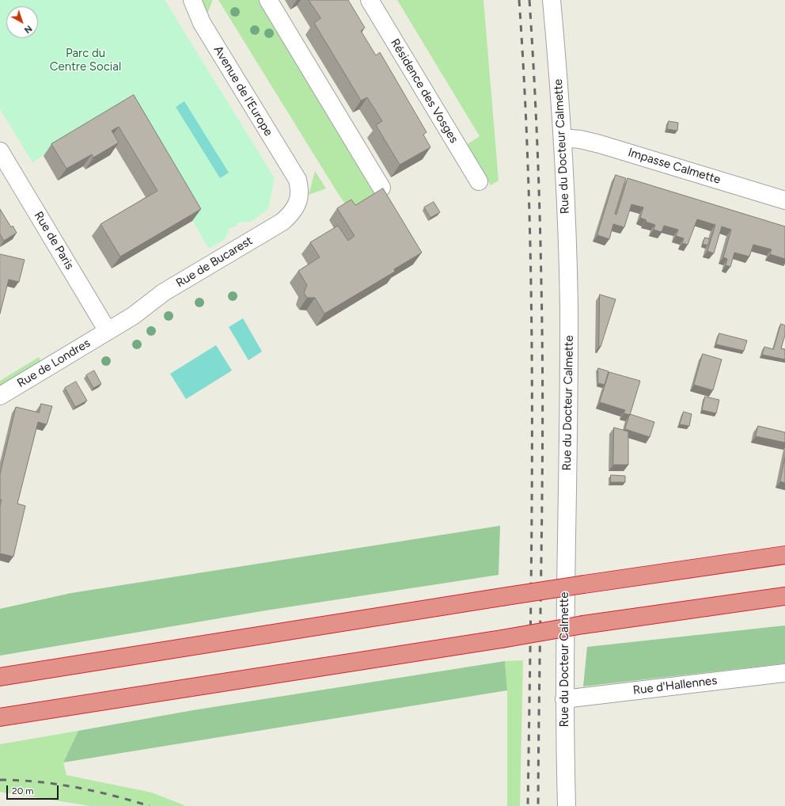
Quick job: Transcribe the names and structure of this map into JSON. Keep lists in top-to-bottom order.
{
  "streets": {
    "street": [
      "Avenue de l'Europe",
      "Résidence des Vosges",
      "Rue du Docteur Calmette",
      "Impasse Calmette",
      "Rue de Paris",
      "Rue de Bucarest",
      "Rue de Londres",
      "Rue d'Hallennes"
    ]
  },
  "crossings": [
    ["Avenue de l'Europe", "Rue de Bucarest"],
    ["Rue du Docteur Calmette", "Impasse Calmette"],
    ["Rue du Docteur Calmette", "Rue d'Hallennes"],
    ["Rue de Paris", "Rue de Bucarest"],
    ["Rue de Paris", "Rue de Londres"],
    ["Rue de Bucarest", "Rue de Londres"]
  ],
  "parks": ["Parc du Centre Social"],
  "scale_bar": "20 m",
  "north": "bottom right"
}
